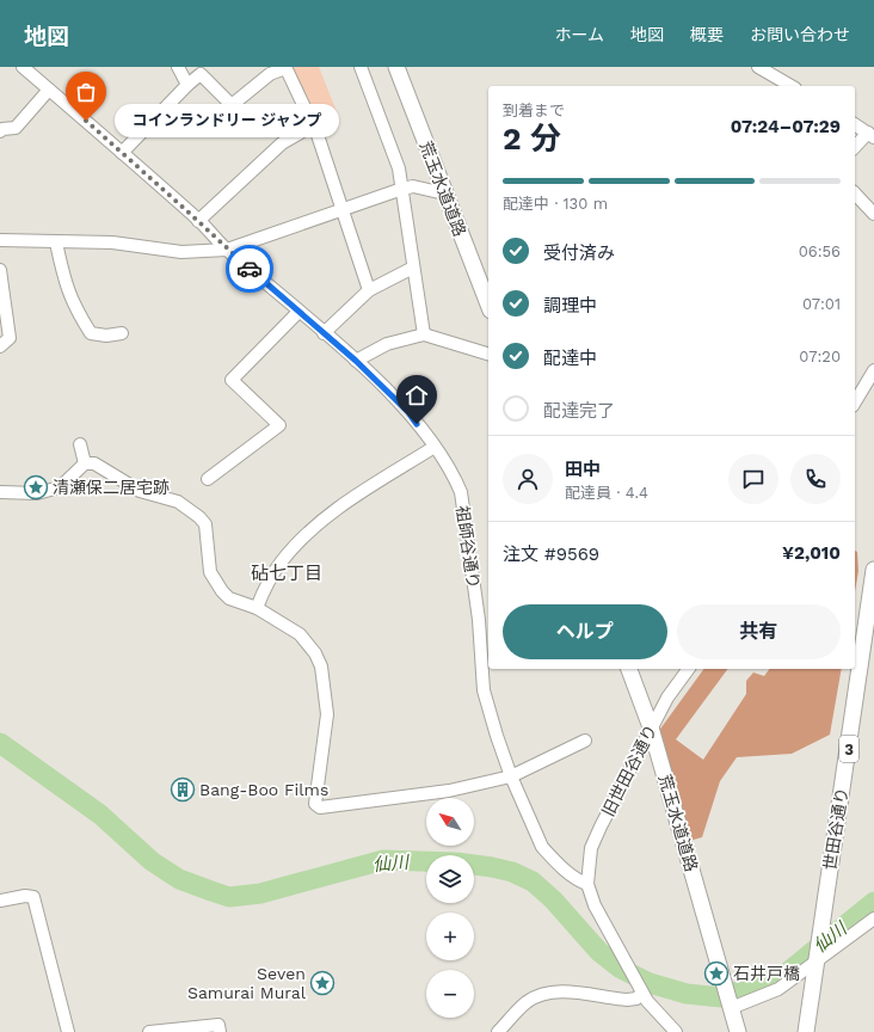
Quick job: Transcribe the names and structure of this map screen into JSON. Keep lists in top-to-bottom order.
{
  "streets": {
    "main road": ["荒玉水道道路", "3", "世田谷通り"],
    "street": ["祖師谷通り", "旧世田谷通り"]
  },
  "crossings": [
    ["荒玉水道道路", "旧世田谷通り"],
    ["祖師谷通り", "旧世田谷通り"]
  ],
  "districts": ["砧七丁目"],
  "water": ["仙川"],
  "places": {
    "other": ["コインランドリー ジャンプ"],
    "place": ["清瀬保二居宅跡", "石井戸橋", "Seven Samurai Mural"],
    "building": ["Bang-Boo Films"]
  },
  "north": "top left",
  "page": {
    "header": "地図",
    "nav": [
      "ホーム",
      "地図",
      "概要",
      "お問い合わせ"
    ],
    "heading": ["2 分", "到着まで", "07:24–07:29"],
    "panel": [
      "田中",
      "配達員 · 4.4",
      "注文 #9569",
      "¥2,010"
    ],
    "bubble": "コインランドリー ジャンプ",
    "bar": "配達中 · 130 m",
    "list": [
      ["受付済み", "06:56"],
      ["調理中", "07:01"],
      ["配達中", "07:20"],
      "配達完了"
    ],
    "buttons": ["ヘルプ", "共有"],
    "map_buttons": ["+", "−"]
  }
}
